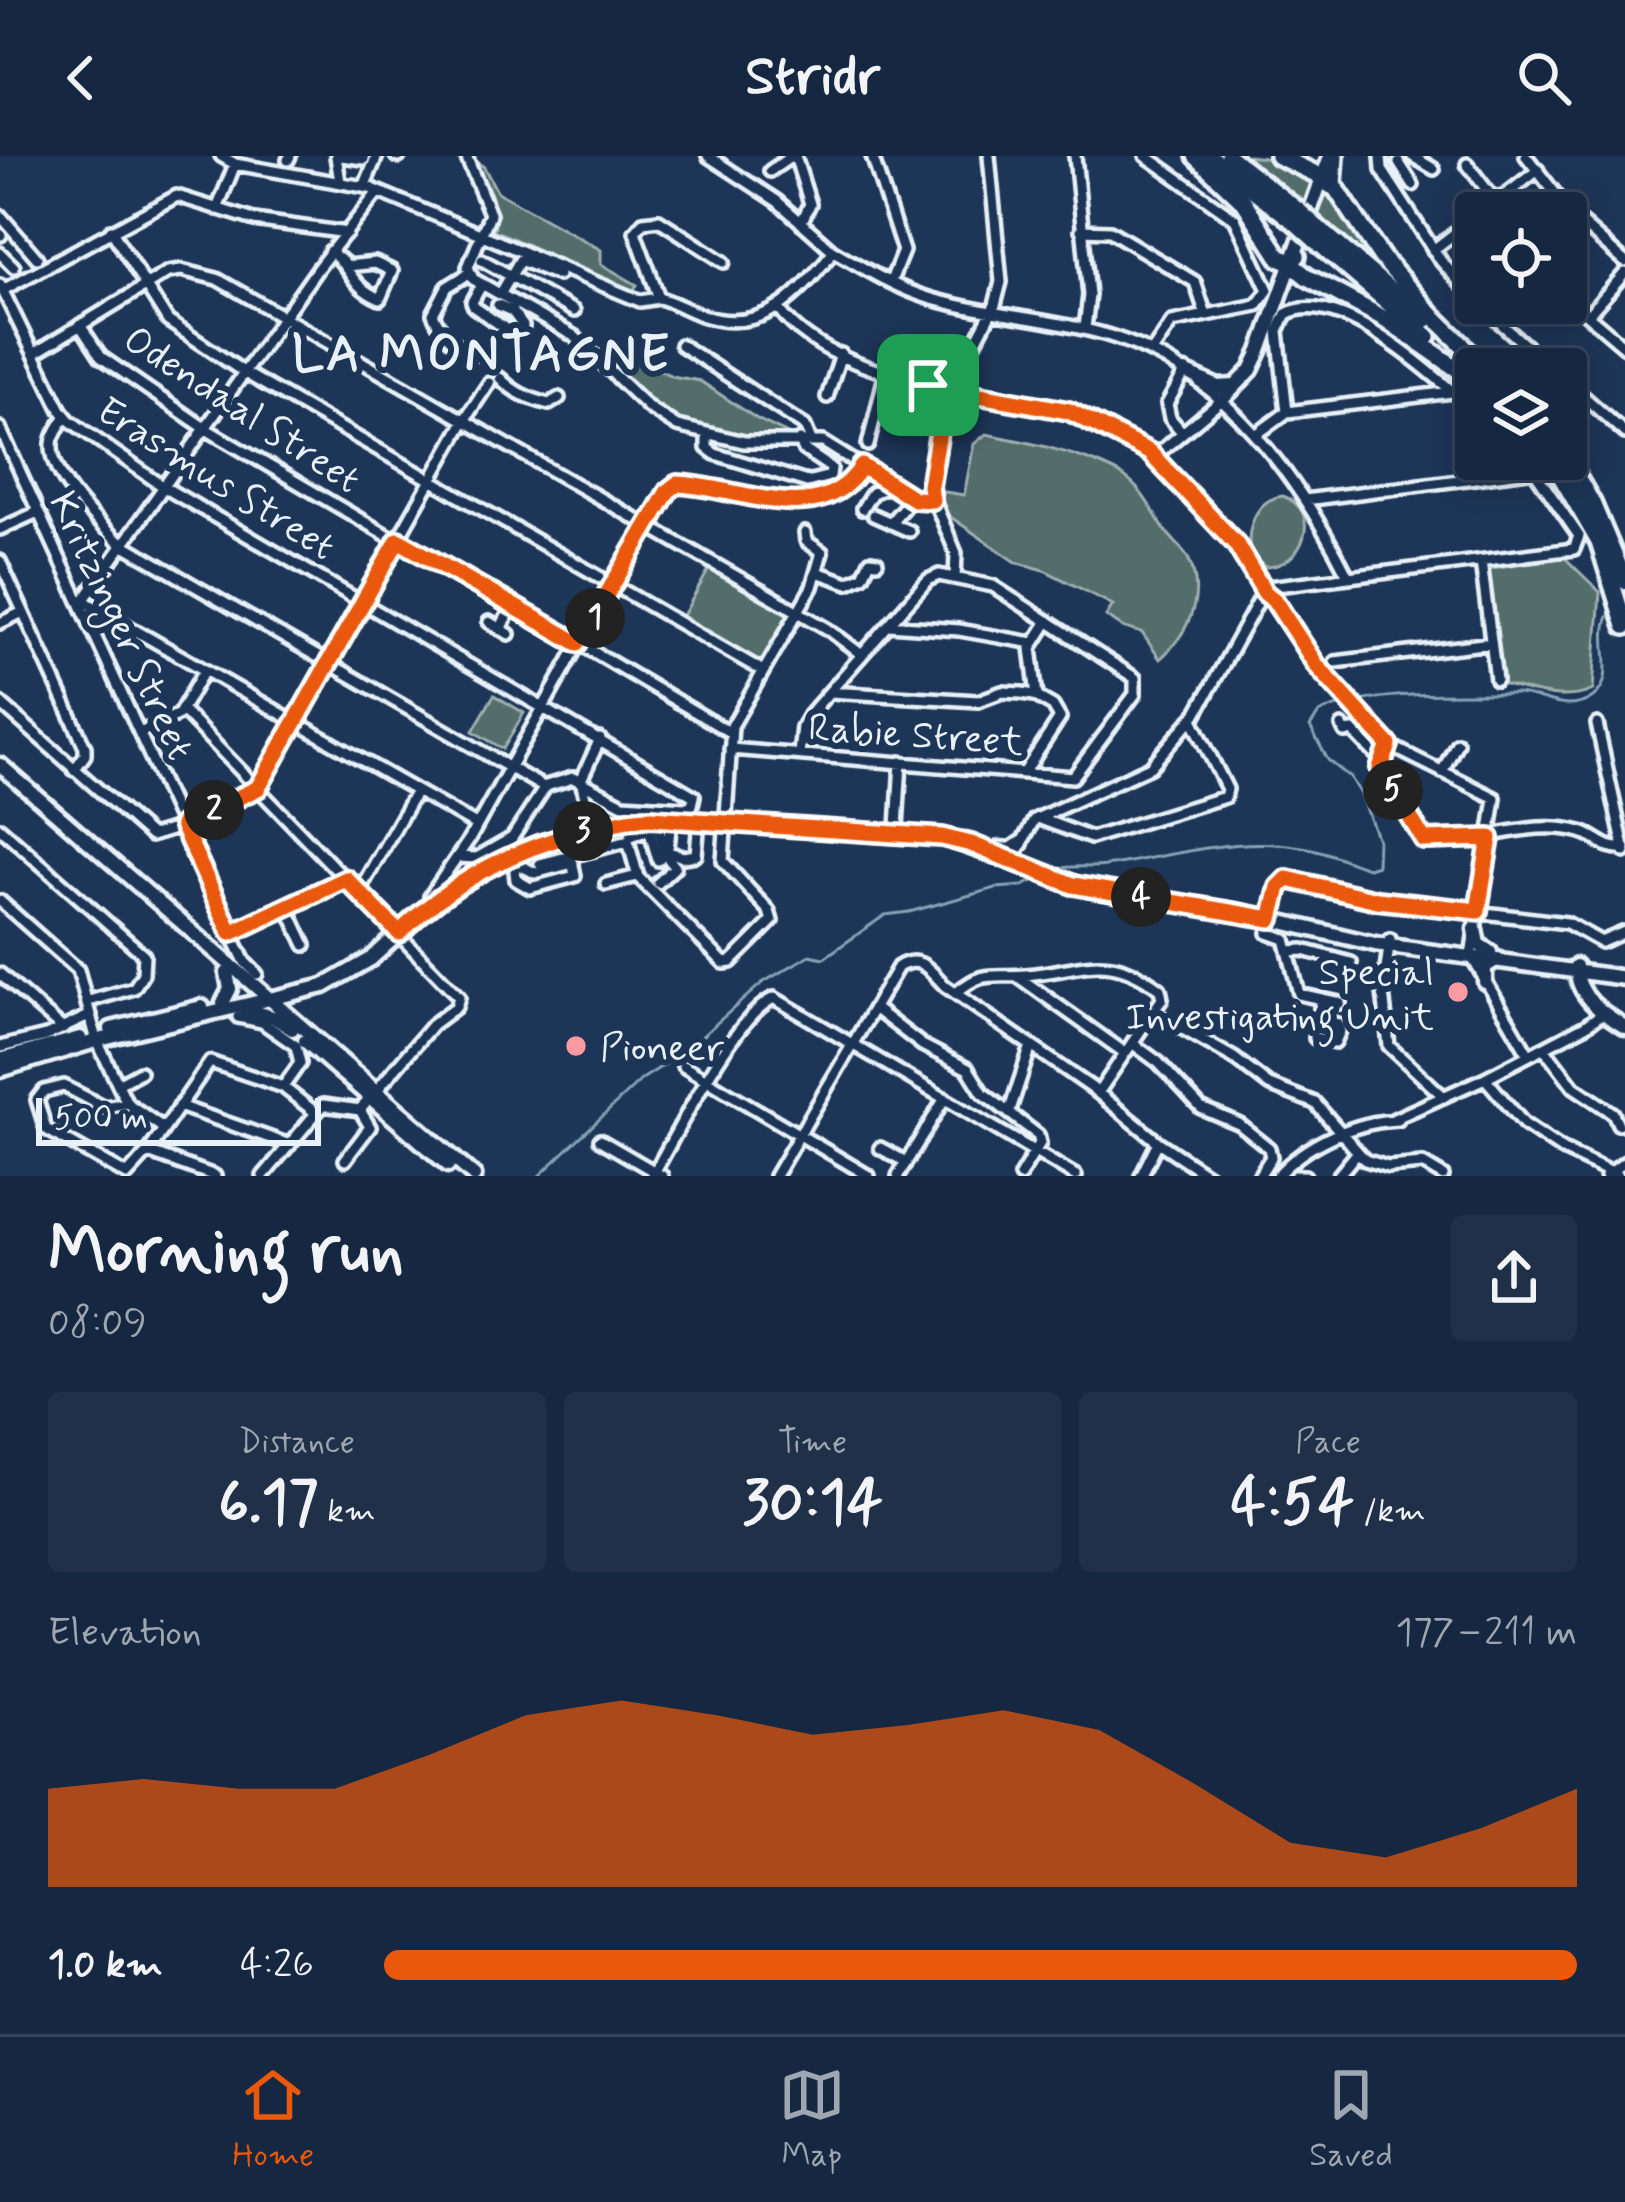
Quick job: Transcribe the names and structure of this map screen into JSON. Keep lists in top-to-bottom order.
{
  "streets": {
    "street": [
      "Odendaal Street",
      "Erasmus Street",
      "Kritzinger Street",
      "Rabie Street"
    ]
  },
  "districts": ["LA MONTAGNE"],
  "places": ["Special Investigating Unit", "Pioneer"],
  "scale_bar": "500 m",
  "page": {
    "header": "Stridr",
    "pins": [
      "1",
      "5",
      "2",
      "3",
      "4"
    ],
    "scale": "500 m",
    "heading": ["Morning run", "08:09"],
    "stats": [
      ["Distance", "6.17 km"],
      ["Time", "30:14"],
      ["Pace", "4:54 /km"]
    ],
    "chart": ["Elevation", "177–211 m"],
    "list": [
      {
        "name": "1.0 km",
        "note": "4:26"
      }
    ],
    "tabs": ["Home", "Map", "Saved"]
  }
}
